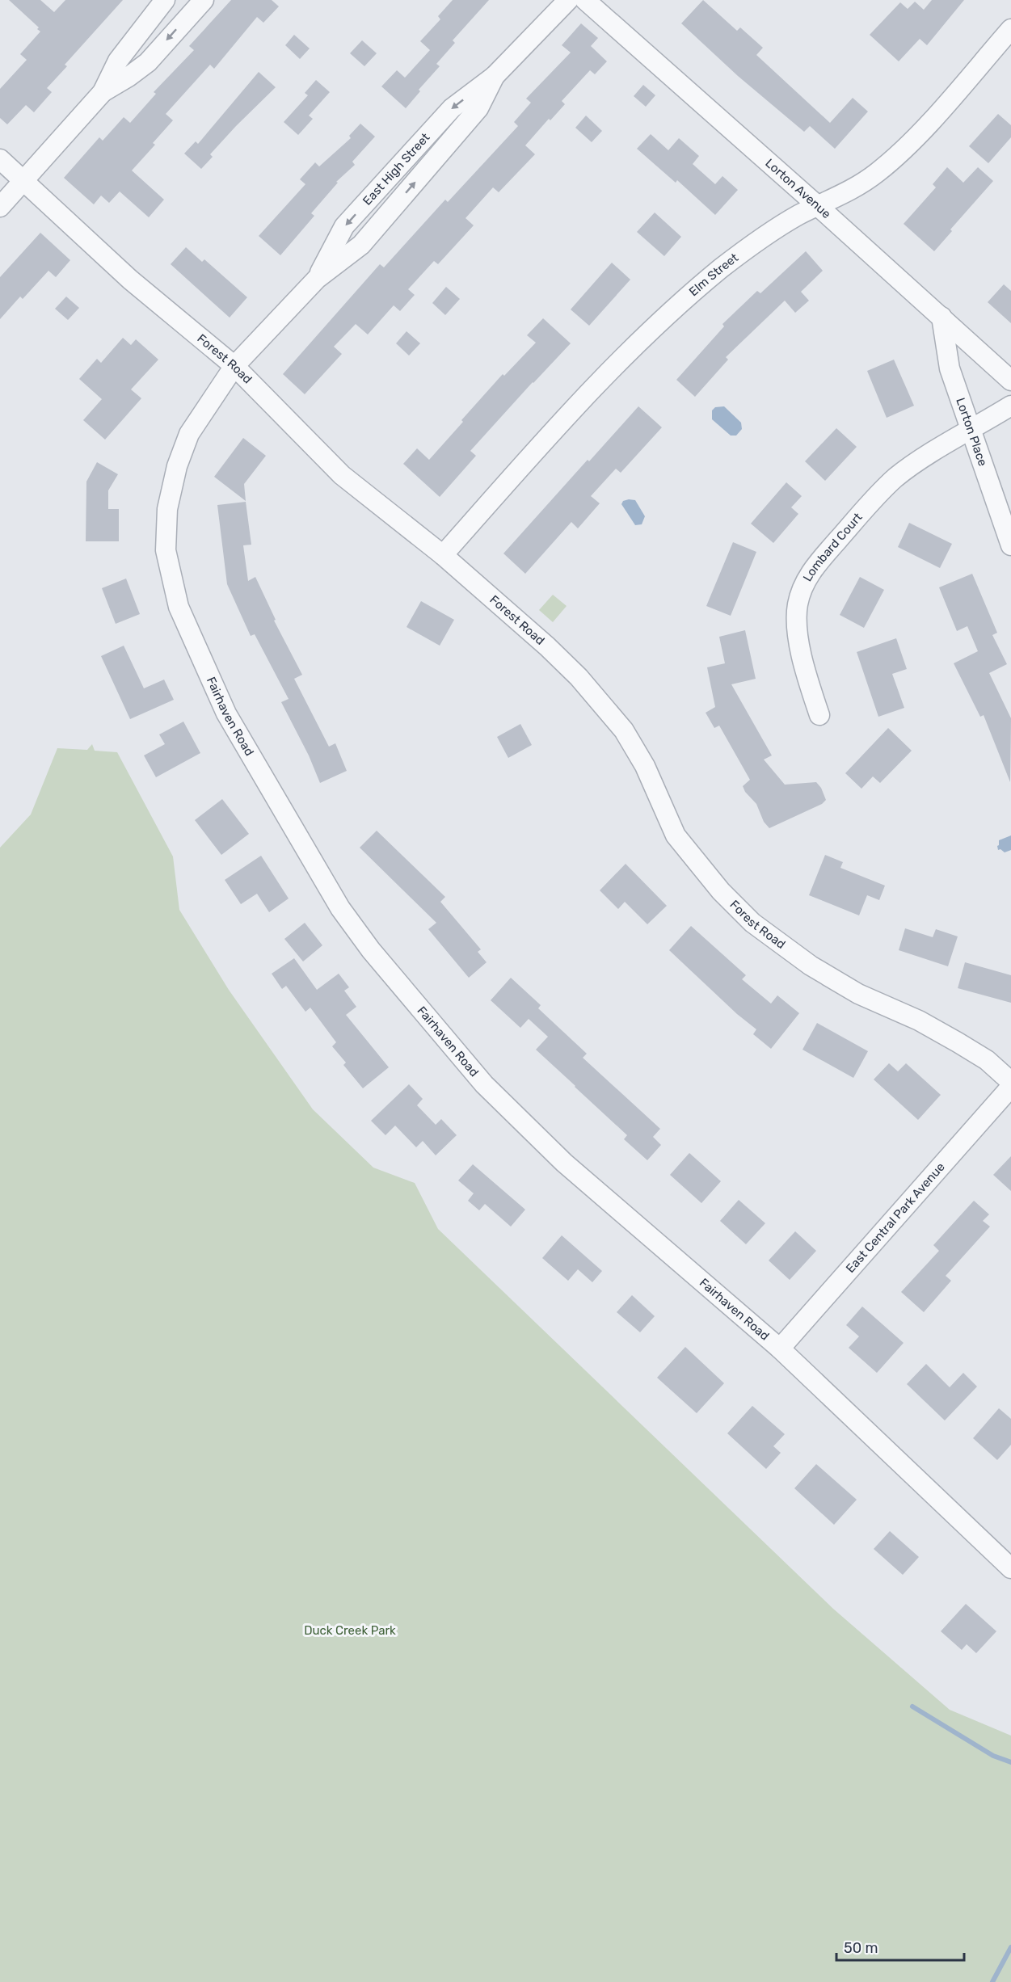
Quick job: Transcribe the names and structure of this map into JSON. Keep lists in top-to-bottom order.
{
  "streets": {
    "street": [
      "East High Street",
      "Lorton Avenue",
      "Elm Street",
      "Forest Road",
      "Lorton Place",
      "Lombard Court",
      "Fairhaven Road",
      "East Central Park Avenue"
    ]
  },
  "crossings": [
    ["East High Street", "Forest Road"],
    ["East High Street", "Fairhaven Road"],
    ["Lorton Avenue", "Elm Street"],
    ["Lorton Avenue", "Lorton Place"],
    ["Elm Street", "Forest Road"],
    ["Forest Road", "Fairhaven Road"],
    ["Lorton Place", "Lombard Court"],
    ["Fairhaven Road", "East Central Park Avenue"]
  ],
  "parks": ["Duck Creek Park"],
  "scale_bar": "50 m"
}
